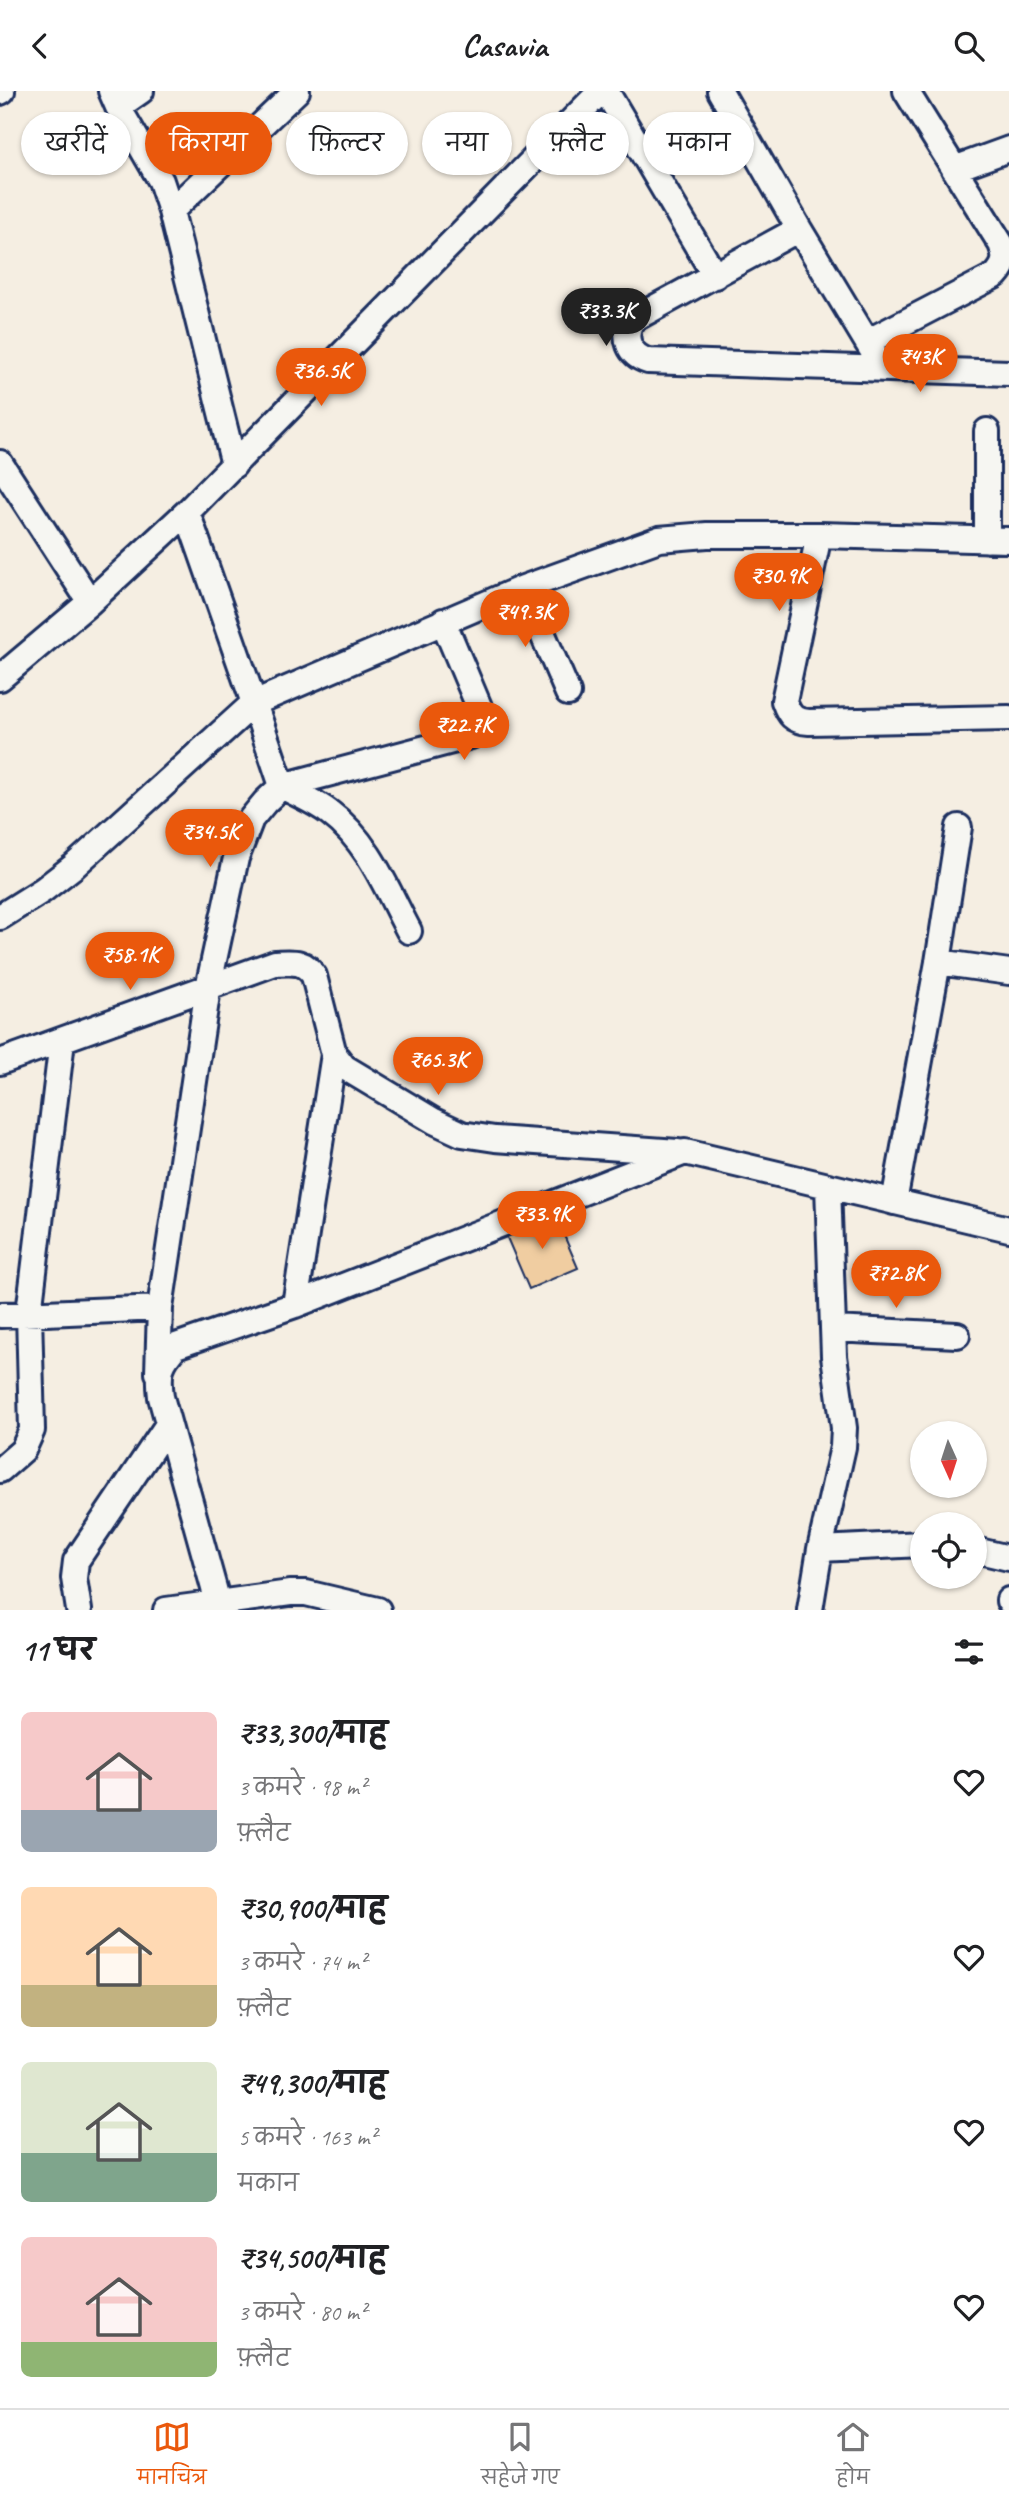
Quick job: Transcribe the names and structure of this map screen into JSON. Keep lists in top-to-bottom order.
{
  "north": "bottom",
  "page": {
    "header": "Casavia",
    "chip": [
      "खरीदें",
      "किराया",
      "फ़िल्टर",
      "नया",
      "फ़्लैट",
      "मकान"
    ],
    "price": [
      "₹33.3K",
      "₹43K",
      "₹36.5K",
      "₹30.9K",
      "₹49.3K",
      "₹22.7K",
      "₹34.5K",
      "₹58.1K",
      "₹65.3K",
      "₹33.9K",
      "₹72.8K"
    ],
    "heading": "11 घर",
    "list": [
      {
        "name": "₹33,300/माह",
        "note": "3 कमरे · 98 m² · फ़्लैट"
      },
      {
        "name": "₹30,900/माह",
        "note": "3 कमरे · 74 m² · फ़्लैट"
      },
      {
        "name": "₹49,300/माह",
        "note": "5 कमरे · 163 m² · मकान"
      },
      {
        "name": "₹34,500/माह",
        "note": "3 कमरे · 80 m² · फ़्लैट"
      }
    ],
    "tabs": ["मानचित्र", "सहेजे गए", "होम"]
  }
}
